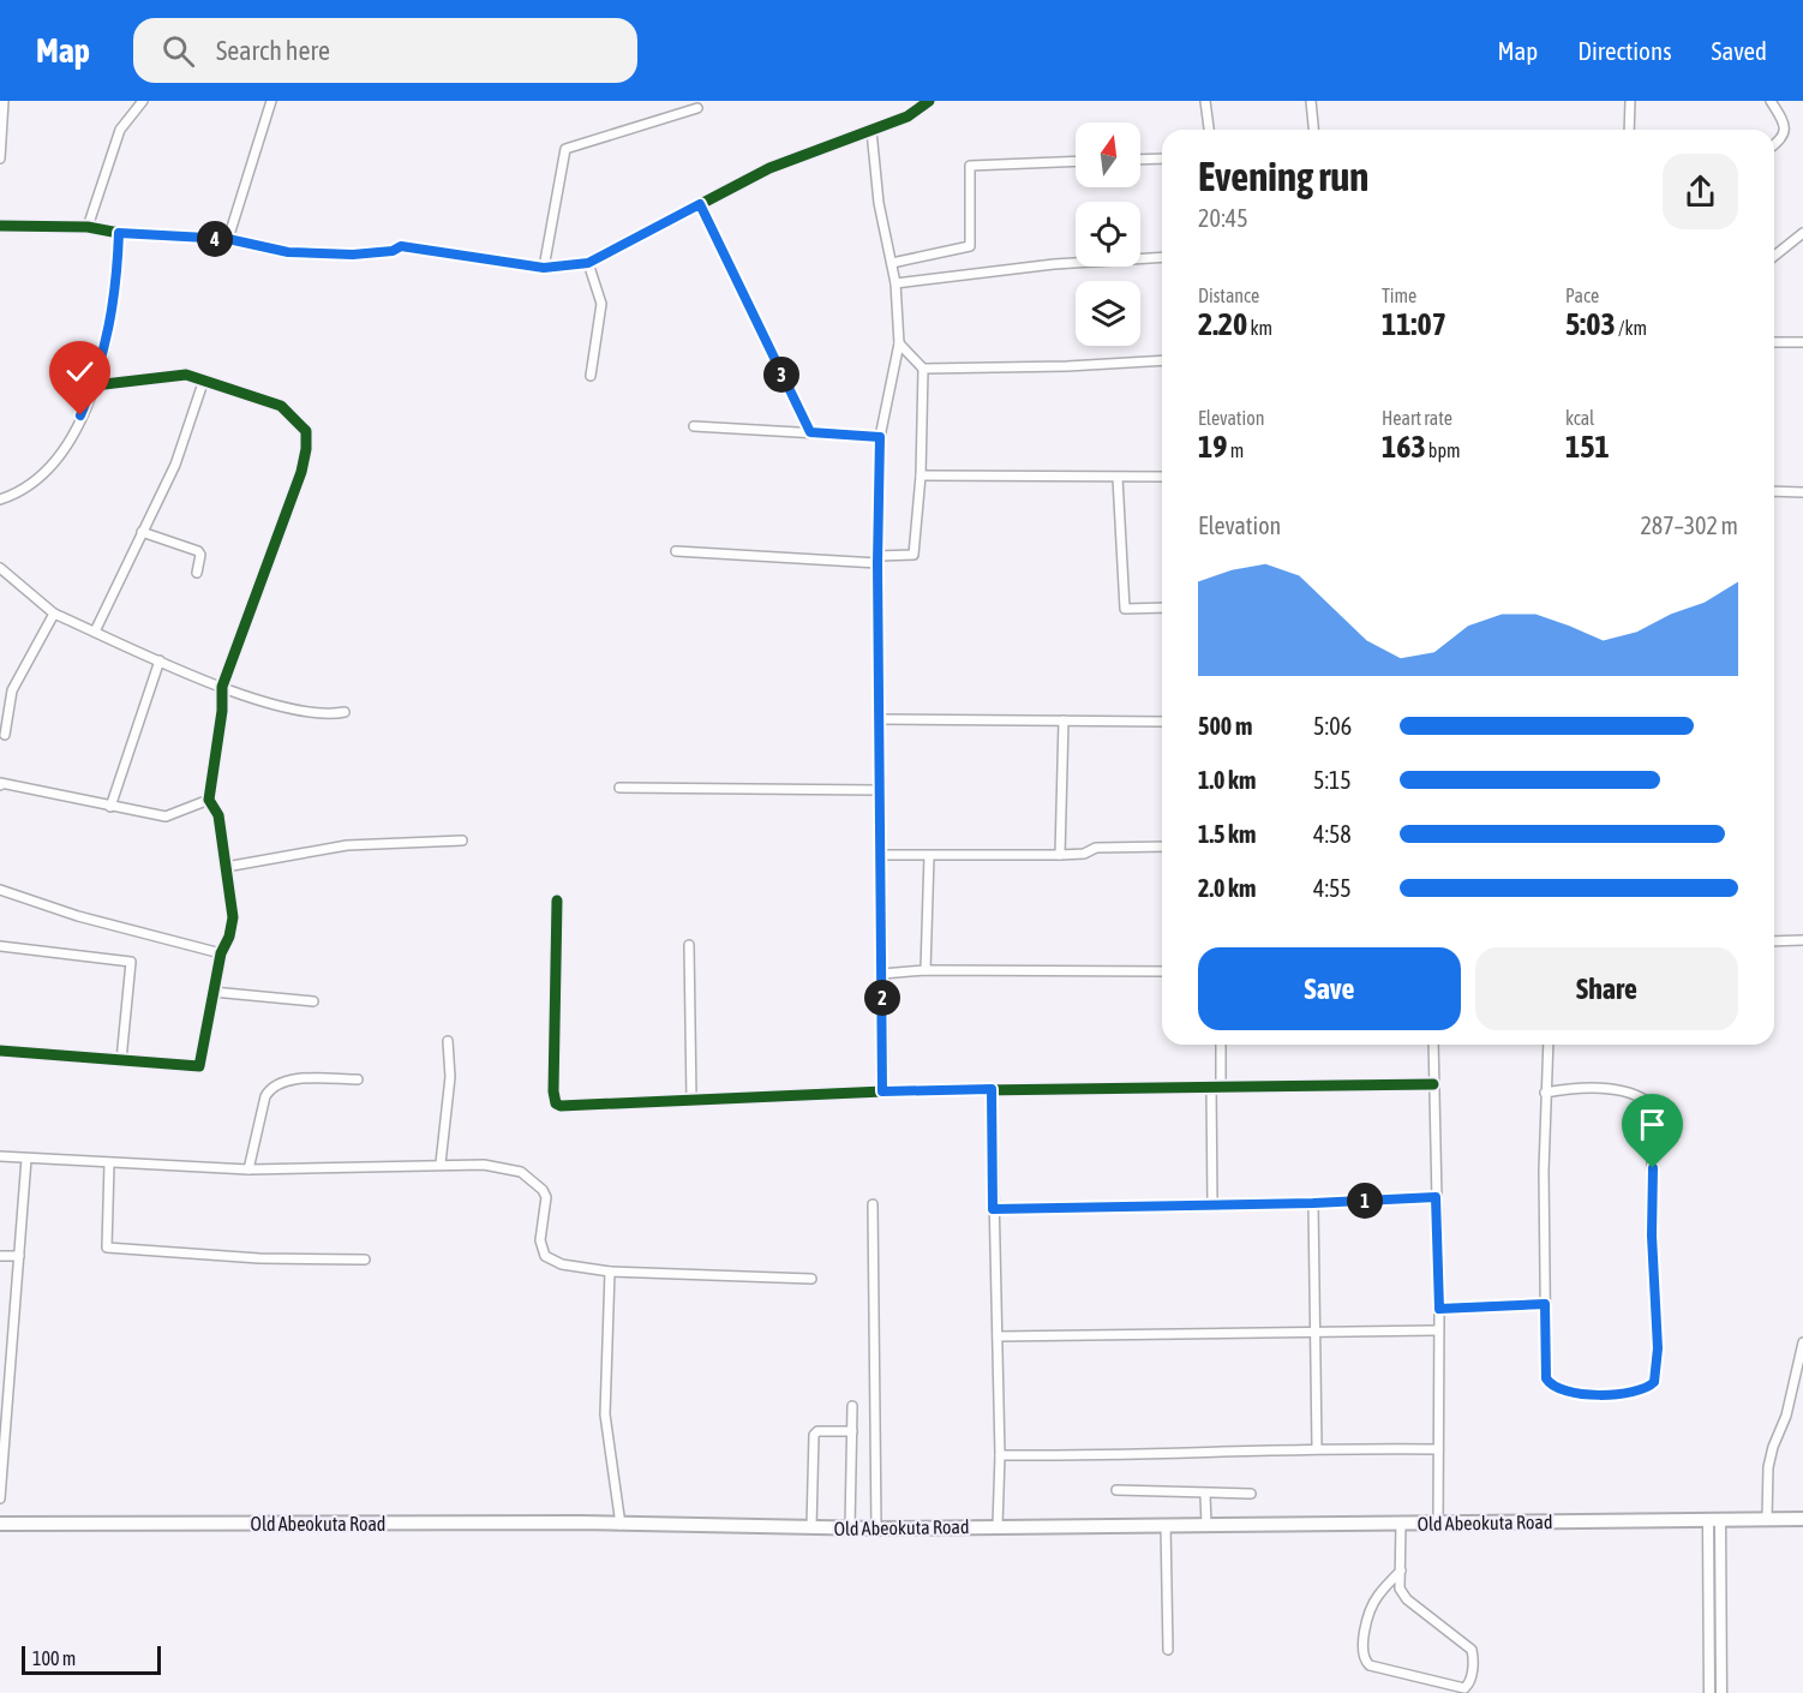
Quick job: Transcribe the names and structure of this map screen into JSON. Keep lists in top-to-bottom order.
{
  "streets": {
    "highway": ["Old Abeokuta Road"]
  },
  "scale_bar": "100 m",
  "north": "top",
  "page": {
    "header": "Map",
    "search": "Search here",
    "nav": ["Map", "Directions", "Saved"],
    "heading": ["Evening run", "20:45"],
    "pins": [
      "4",
      "3",
      "2",
      "1"
    ],
    "stats": [
      ["Distance", "2.20 km"],
      ["Time", "11:07"],
      ["Pace", "5:03 /km"],
      ["Elevation", "19 m"],
      ["Heart rate", "163 bpm"],
      ["kcal", "151"]
    ],
    "chart": ["Elevation", "287–302 m"],
    "list": [
      {
        "name": "500 m",
        "note": "5:06"
      },
      {
        "name": "1.0 km",
        "note": "5:15"
      },
      {
        "name": "1.5 km",
        "note": "4:58"
      },
      {
        "name": "2.0 km",
        "note": "4:55"
      }
    ],
    "buttons": ["Save", "Share"],
    "scale": "100 m"
  }
}
